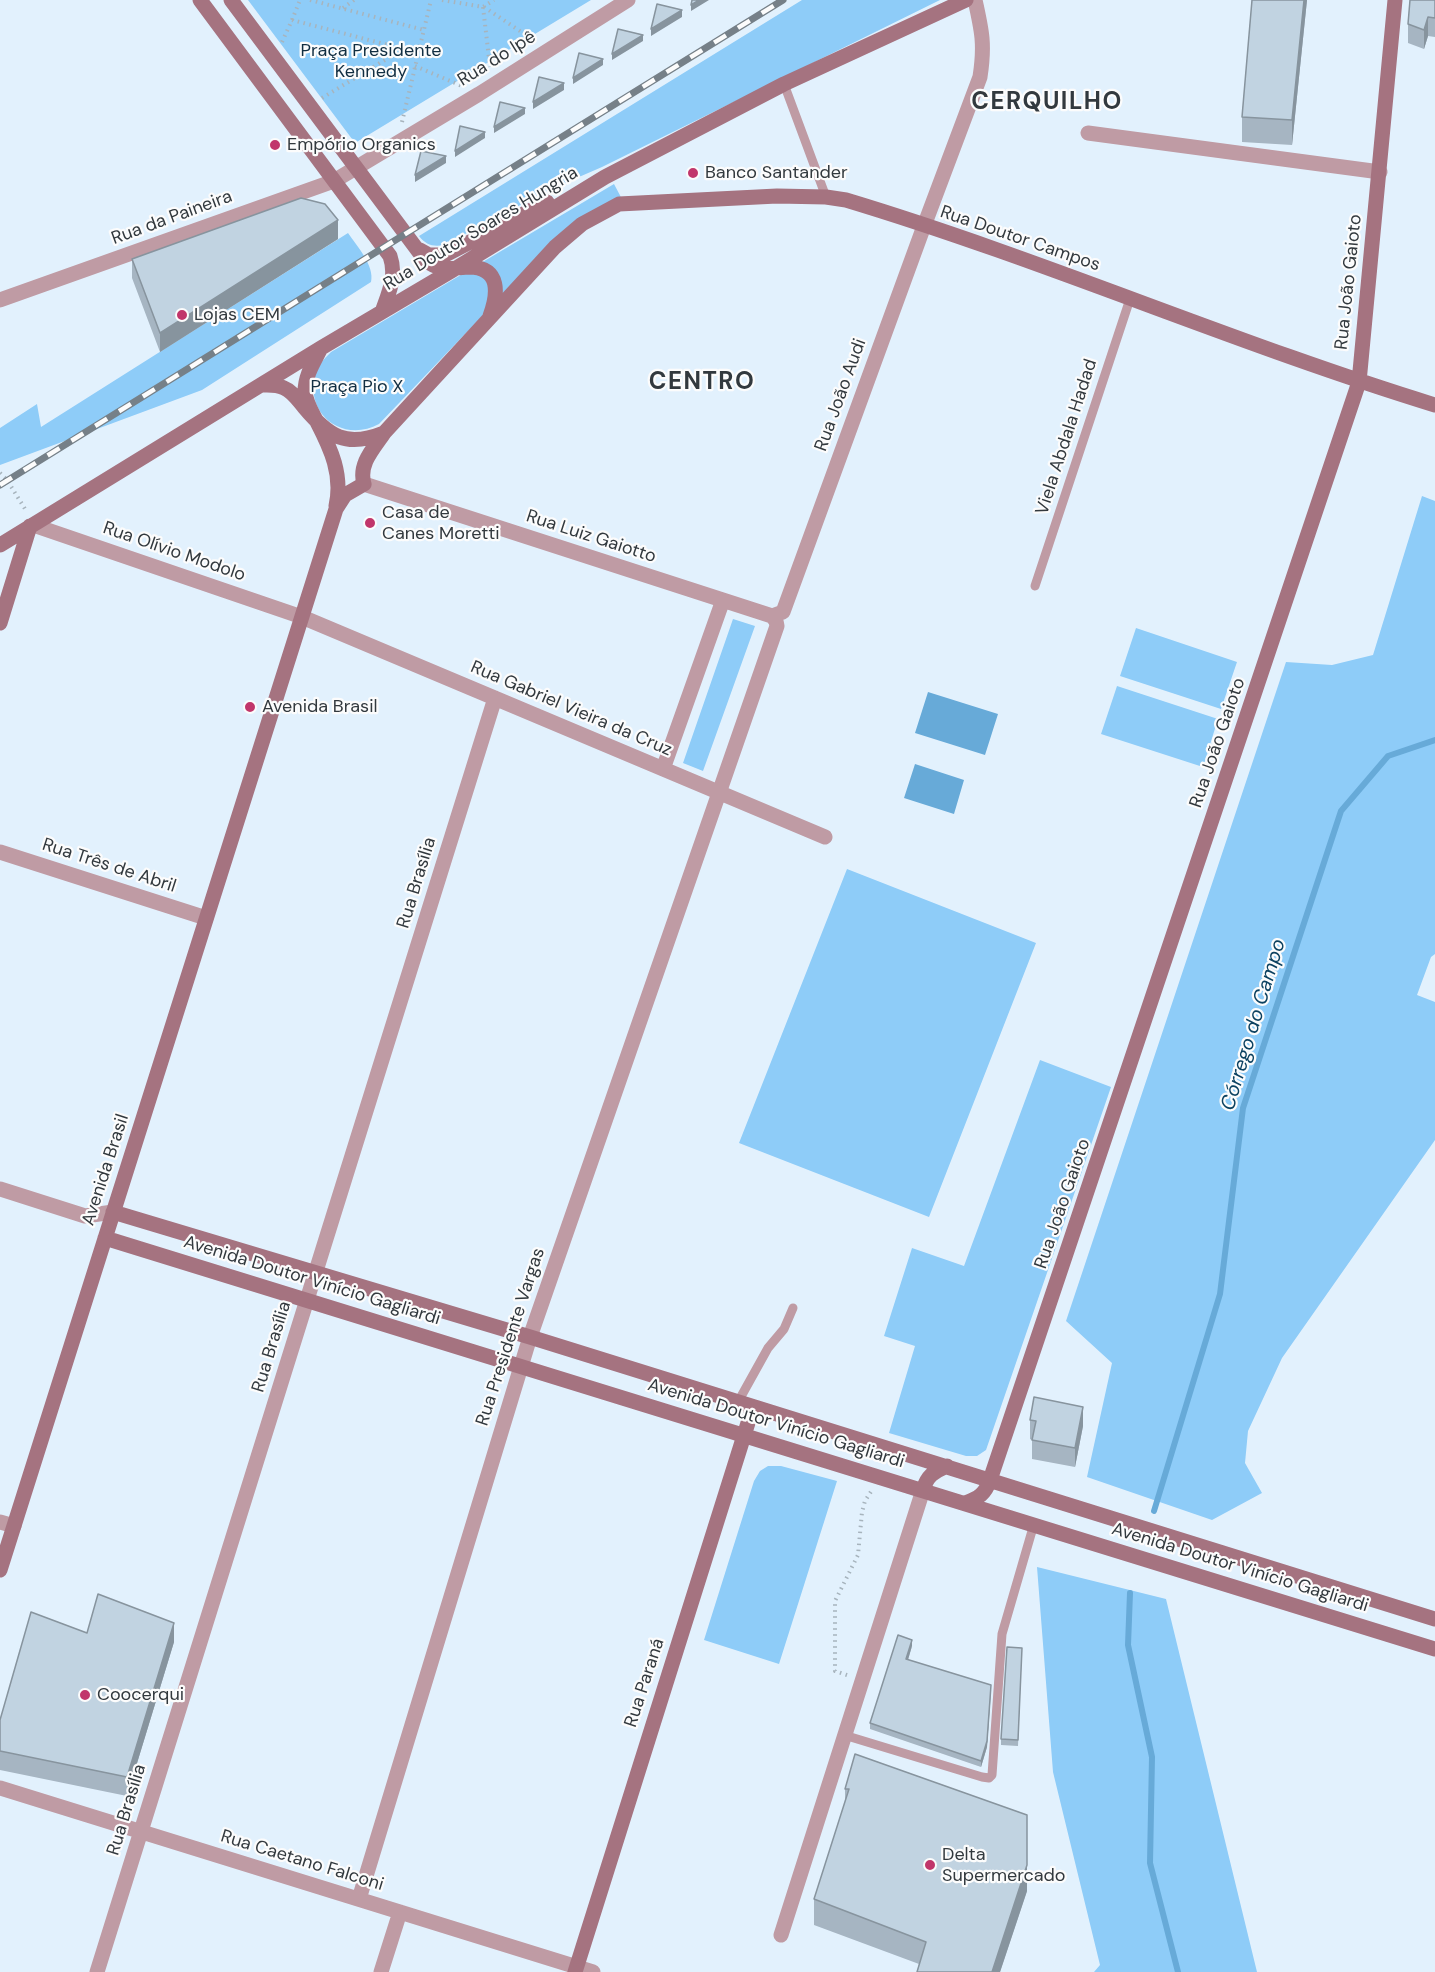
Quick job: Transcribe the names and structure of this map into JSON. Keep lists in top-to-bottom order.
{
  "streets": {
    "street": [
      "Rua do Ipê",
      "Rua da Paineira",
      "Rua Doutor Soares Hungria",
      "Rua Doutor Campos",
      "Rua João Gaioto",
      "Rua João Audi",
      "Rua Luiz Gaiotto",
      "Rua Olívio Modolo",
      "Rua Gabriel Vieira da Cruz",
      "Rua Três de Abril",
      "Rua Brasília",
      "Avenida Brasil",
      "Avenida Doutor Vinício Gagliardi",
      "Rua Presidente Vargas",
      "Rua Paraná",
      "Rua Caetano Falconi"
    ],
    "lane": ["Viela Abdala Hadad"]
  },
  "crossings": [
    ["Rua do Ipê", "Rua da Paineira"],
    ["Rua Doutor Soares Hungria", "Rua Olívio Modolo"],
    ["Rua Doutor Campos", "Rua João Gaioto"],
    ["Rua Doutor Campos", "Rua João Audi"],
    ["Rua Doutor Campos", "Viela Abdala Hadad"],
    ["Rua João Gaioto", "Avenida Doutor Vinício Gagliardi"],
    ["Rua João Audi", "Rua Luiz Gaiotto"],
    ["Rua Luiz Gaiotto", "Avenida Brasil"],
    ["Rua Olívio Modolo", "Rua Gabriel Vieira da Cruz"],
    ["Rua Olívio Modolo", "Avenida Brasil"],
    ["Rua Gabriel Vieira da Cruz", "Rua Brasília"],
    ["Rua Gabriel Vieira da Cruz", "Avenida Brasil"],
    ["Rua Gabriel Vieira da Cruz", "Rua Presidente Vargas"],
    ["Rua Três de Abril", "Avenida Brasil"],
    ["Rua Brasília", "Avenida Doutor Vinício Gagliardi"],
    ["Rua Brasília", "Rua Caetano Falconi"],
    ["Avenida Brasil", "Avenida Doutor Vinício Gagliardi"],
    ["Avenida Doutor Vinício Gagliardi", "Rua Presidente Vargas"],
    ["Avenida Doutor Vinício Gagliardi", "Rua Paraná"],
    ["Rua Presidente Vargas", "Rua Caetano Falconi"],
    ["Rua Paraná", "Rua Caetano Falconi"]
  ],
  "districts": ["CERQUILHO", "CENTRO"],
  "water": ["Córrego do Campo"],
  "parks": ["Praça Presidente Kennedy", "Praça Pio X"],
  "places": [
    "Empório Organics",
    "Banco Santander",
    "Lojas CEM",
    "Casa de Canes Moretti",
    "Avenida Brasil",
    "Coocerqui",
    "Delta Supermercado"
  ]
}
